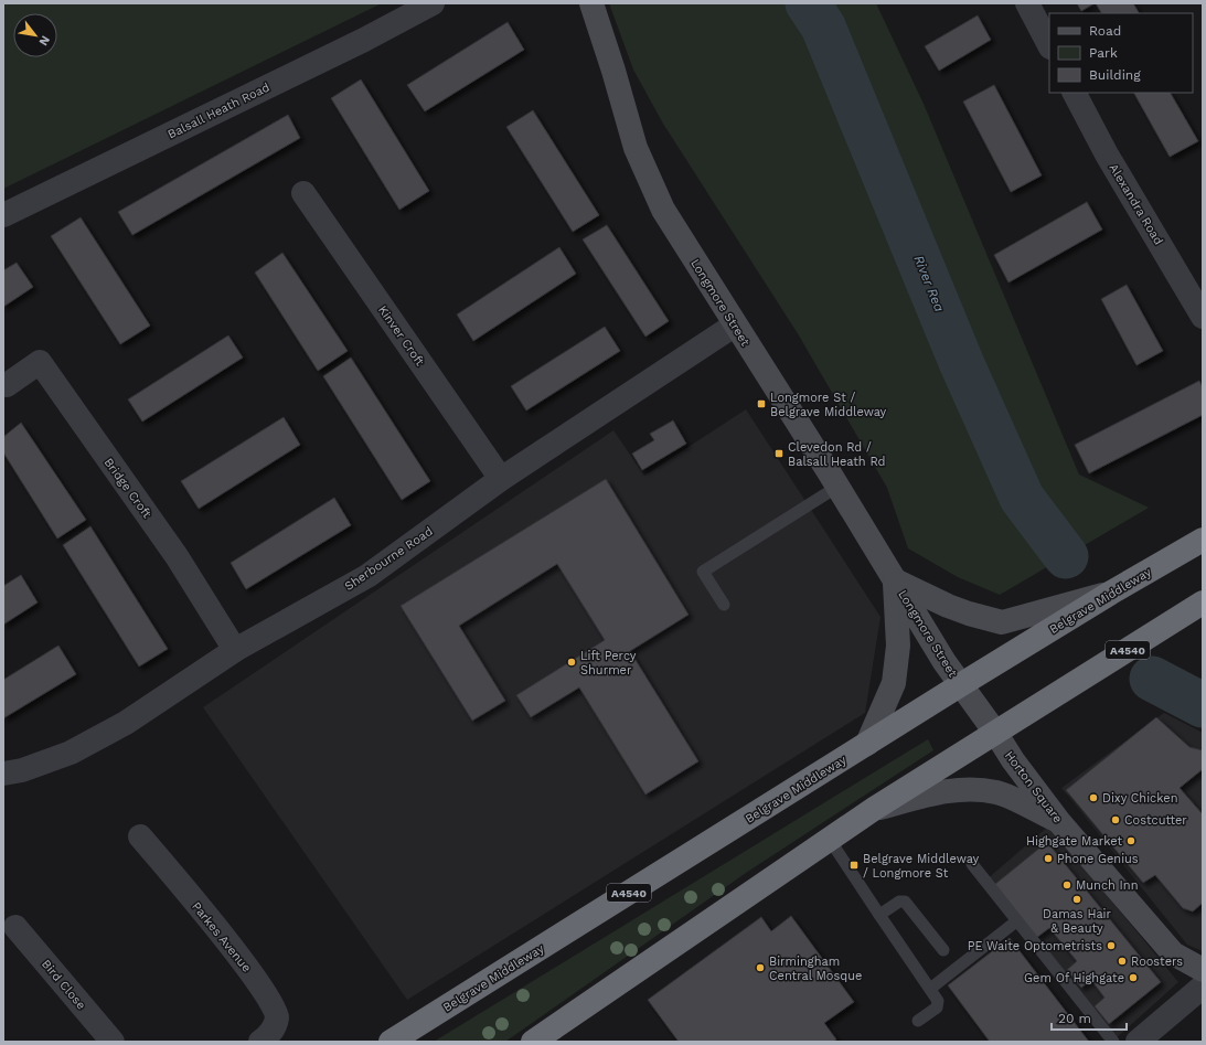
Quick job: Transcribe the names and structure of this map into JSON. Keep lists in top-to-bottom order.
{
  "streets": {
    "highway": ["Belgrave Middleway", "A4540"],
    "street": [
      "Balsall Heath Road",
      "Alexandra Road",
      "Longmore Street",
      "Kinver Croft",
      "Bridge Croft",
      "Sherbourne Road",
      "Horton Square",
      "Parkes Avenue",
      "Bird Close"
    ]
  },
  "crossings": [
    ["Longmore Street", "Sherbourne Road"],
    ["Longmore Street", "Belgrave Middleway"],
    ["Longmore Street", "A4540"],
    ["Longmore Street", "Horton Square"],
    ["Kinver Croft", "Sherbourne Road"],
    ["Bridge Croft", "Sherbourne Road"],
    ["A4540", "Horton Square"]
  ],
  "water": ["River Rea"],
  "places": {
    "transit": ["Longmore St / Belgrave Middleway", "Clevedon Rd / Balsall Heath Rd", "Belgrave Middleway / Longmore St"],
    "other": [
      "Lift Percy Shurmer",
      "Dixy Chicken",
      "Costcutter",
      "Highgate Market",
      "Phone Genius",
      "Munch Inn",
      "Damas Hair & Beauty",
      "PE Waite Optometrists",
      "Roosters",
      "Birmingham Central Mosque",
      "Gem Of Highgate"
    ]
  },
  "legend": ["Road", "Park", "Building"],
  "scale_bar": "20 m",
  "north": "bottom right"
}
